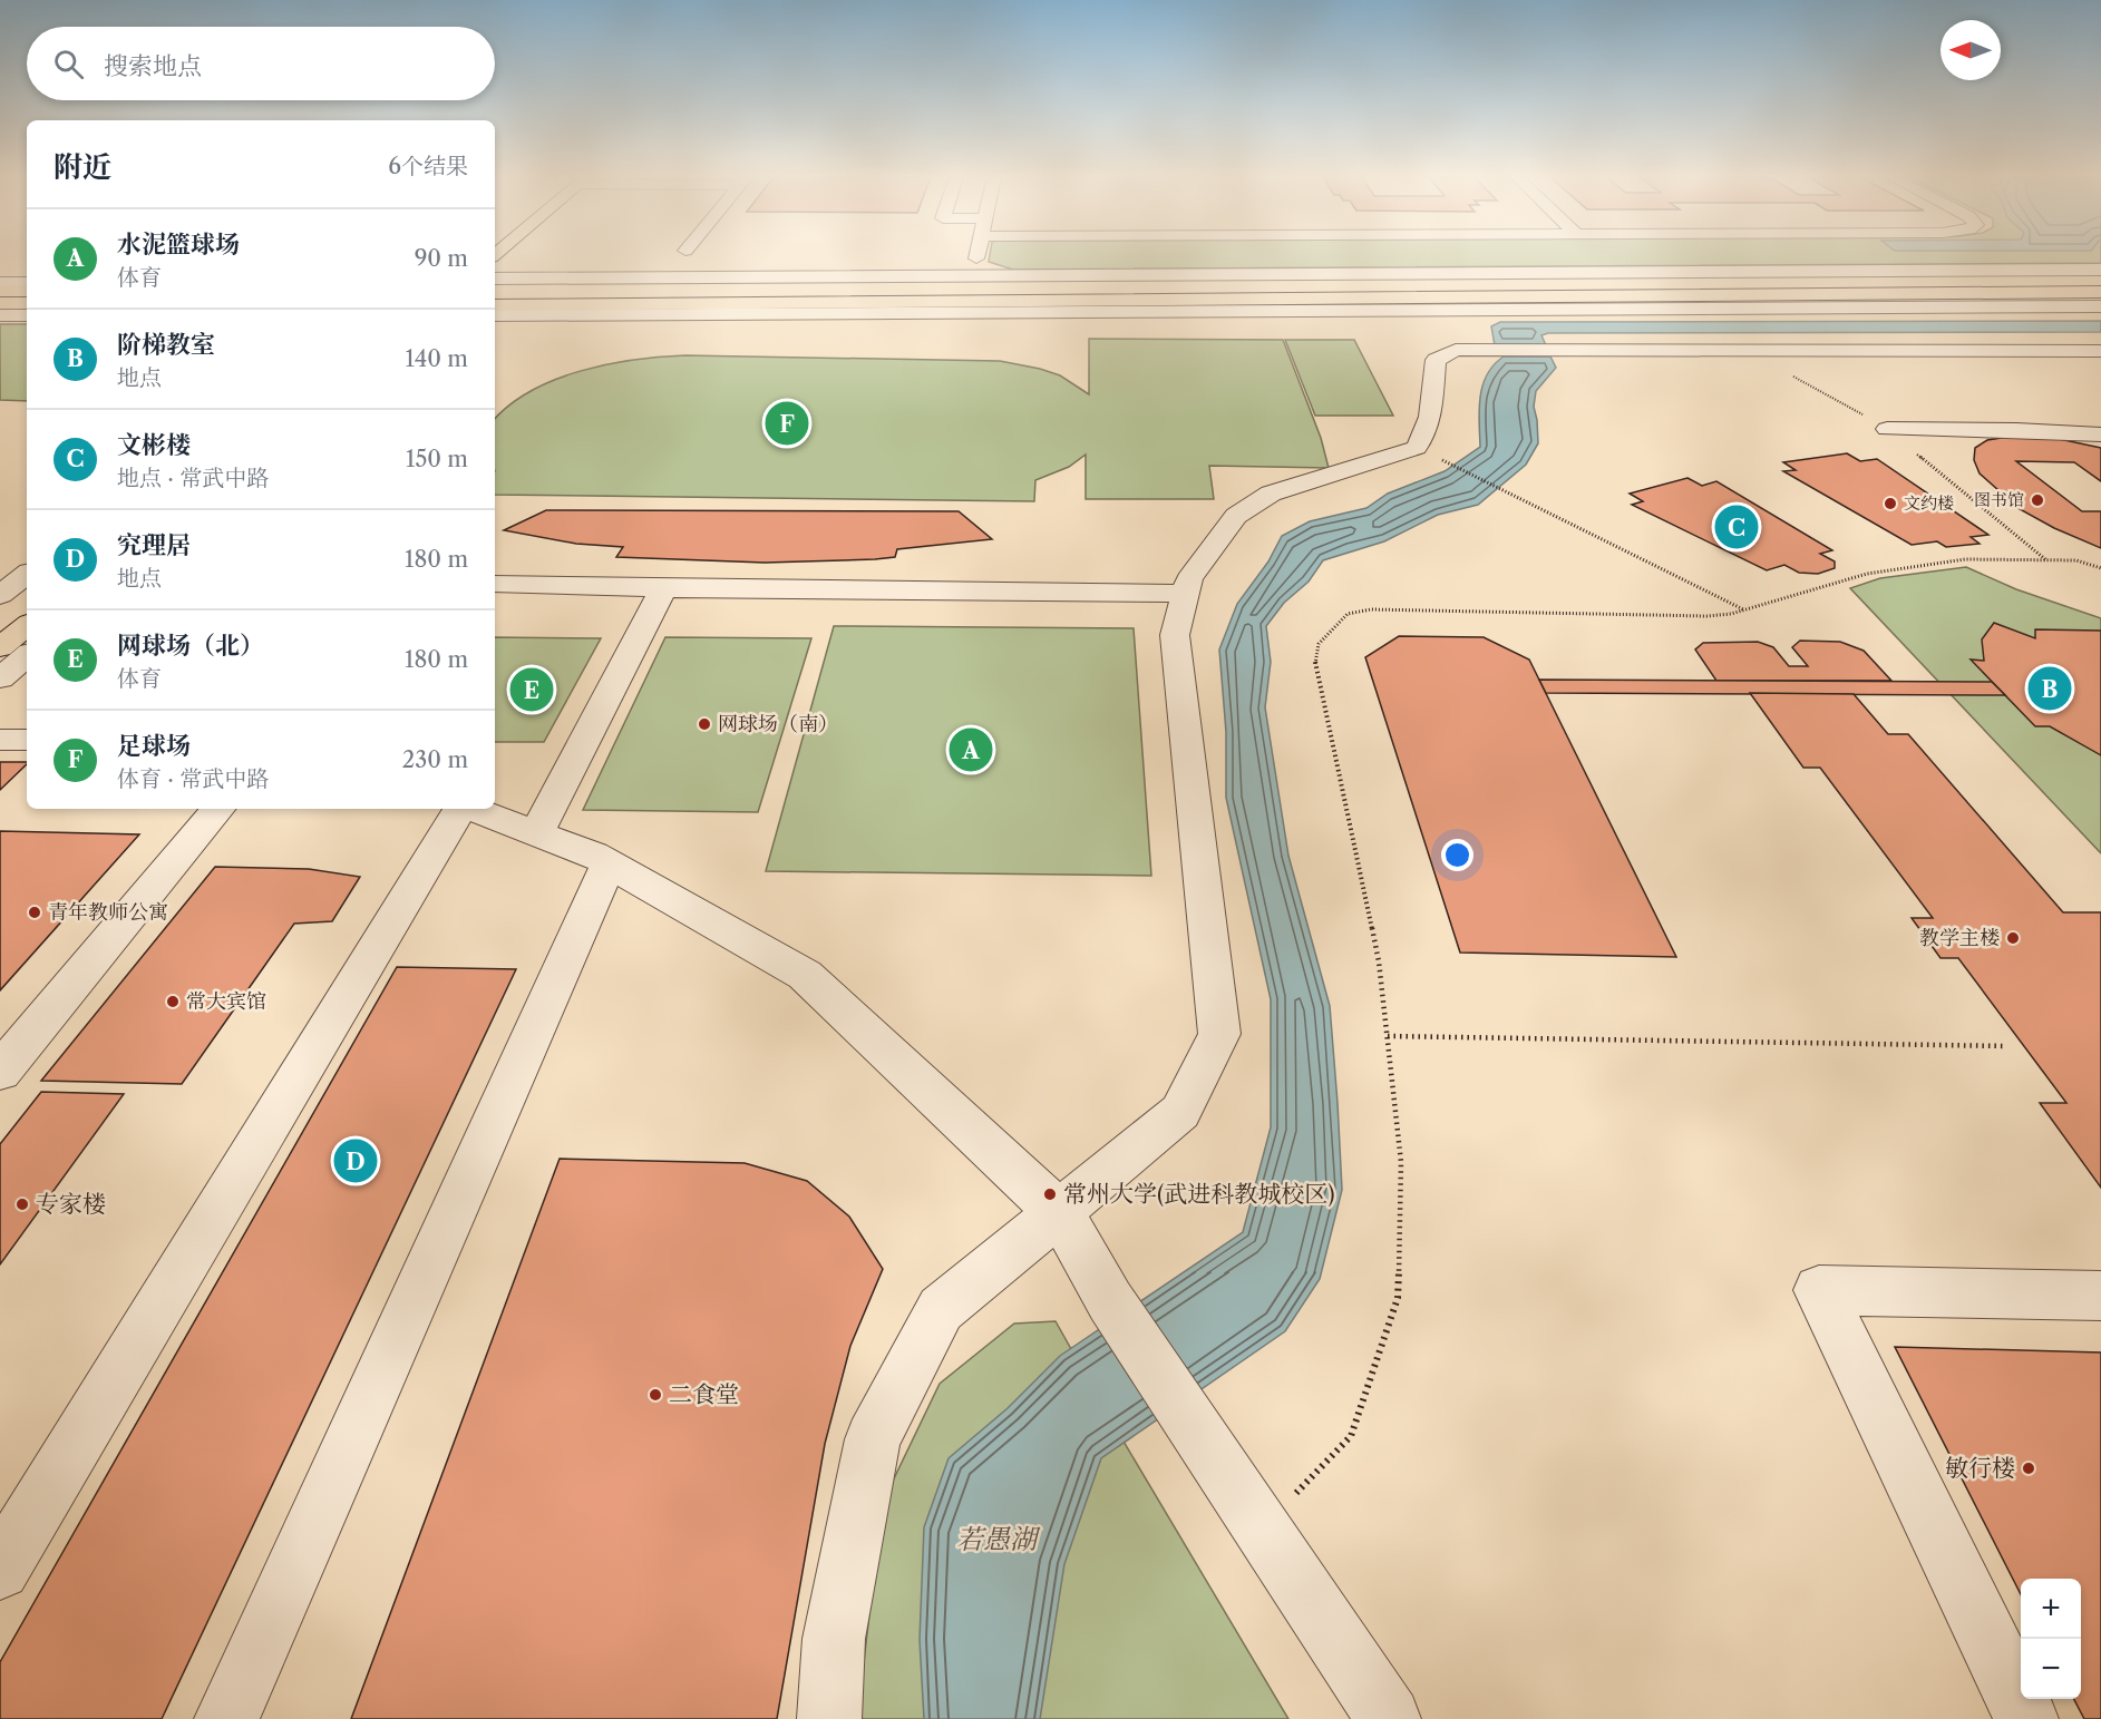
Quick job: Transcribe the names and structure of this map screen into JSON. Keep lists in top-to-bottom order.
{
  "water": ["若愚湖"],
  "places": [
    "图书馆",
    "文约楼",
    "网球场（南）",
    "青年教师公寓",
    "教学主楼",
    "常大宾馆",
    "常州大学(武进科教城校区)",
    "专家楼",
    "二食堂",
    "敏行楼"
  ],
  "north": "left",
  "page": {
    "search": "搜索地点",
    "heading": ["附近", "6个结果"],
    "list": [
      {
        "mark": "A",
        "name": "水泥篮球场",
        "note": "体育",
        "value": "90 m"
      },
      {
        "mark": "B",
        "name": "阶梯教室",
        "note": "地点",
        "value": "140 m"
      },
      {
        "mark": "C",
        "name": "文彬楼",
        "note": "地点 · 常武中路",
        "value": "150 m"
      },
      {
        "mark": "D",
        "name": "究理居",
        "note": "地点",
        "value": "180 m"
      },
      {
        "mark": "E",
        "name": "网球场（北）",
        "note": "体育",
        "value": "180 m"
      },
      {
        "mark": "F",
        "name": "足球场",
        "note": "体育 · 常武中路",
        "value": "230 m"
      }
    ],
    "pins": [
      "F",
      "C",
      "B",
      "E",
      "A",
      "D"
    ],
    "map_buttons": ["+", "−"]
  }
}
